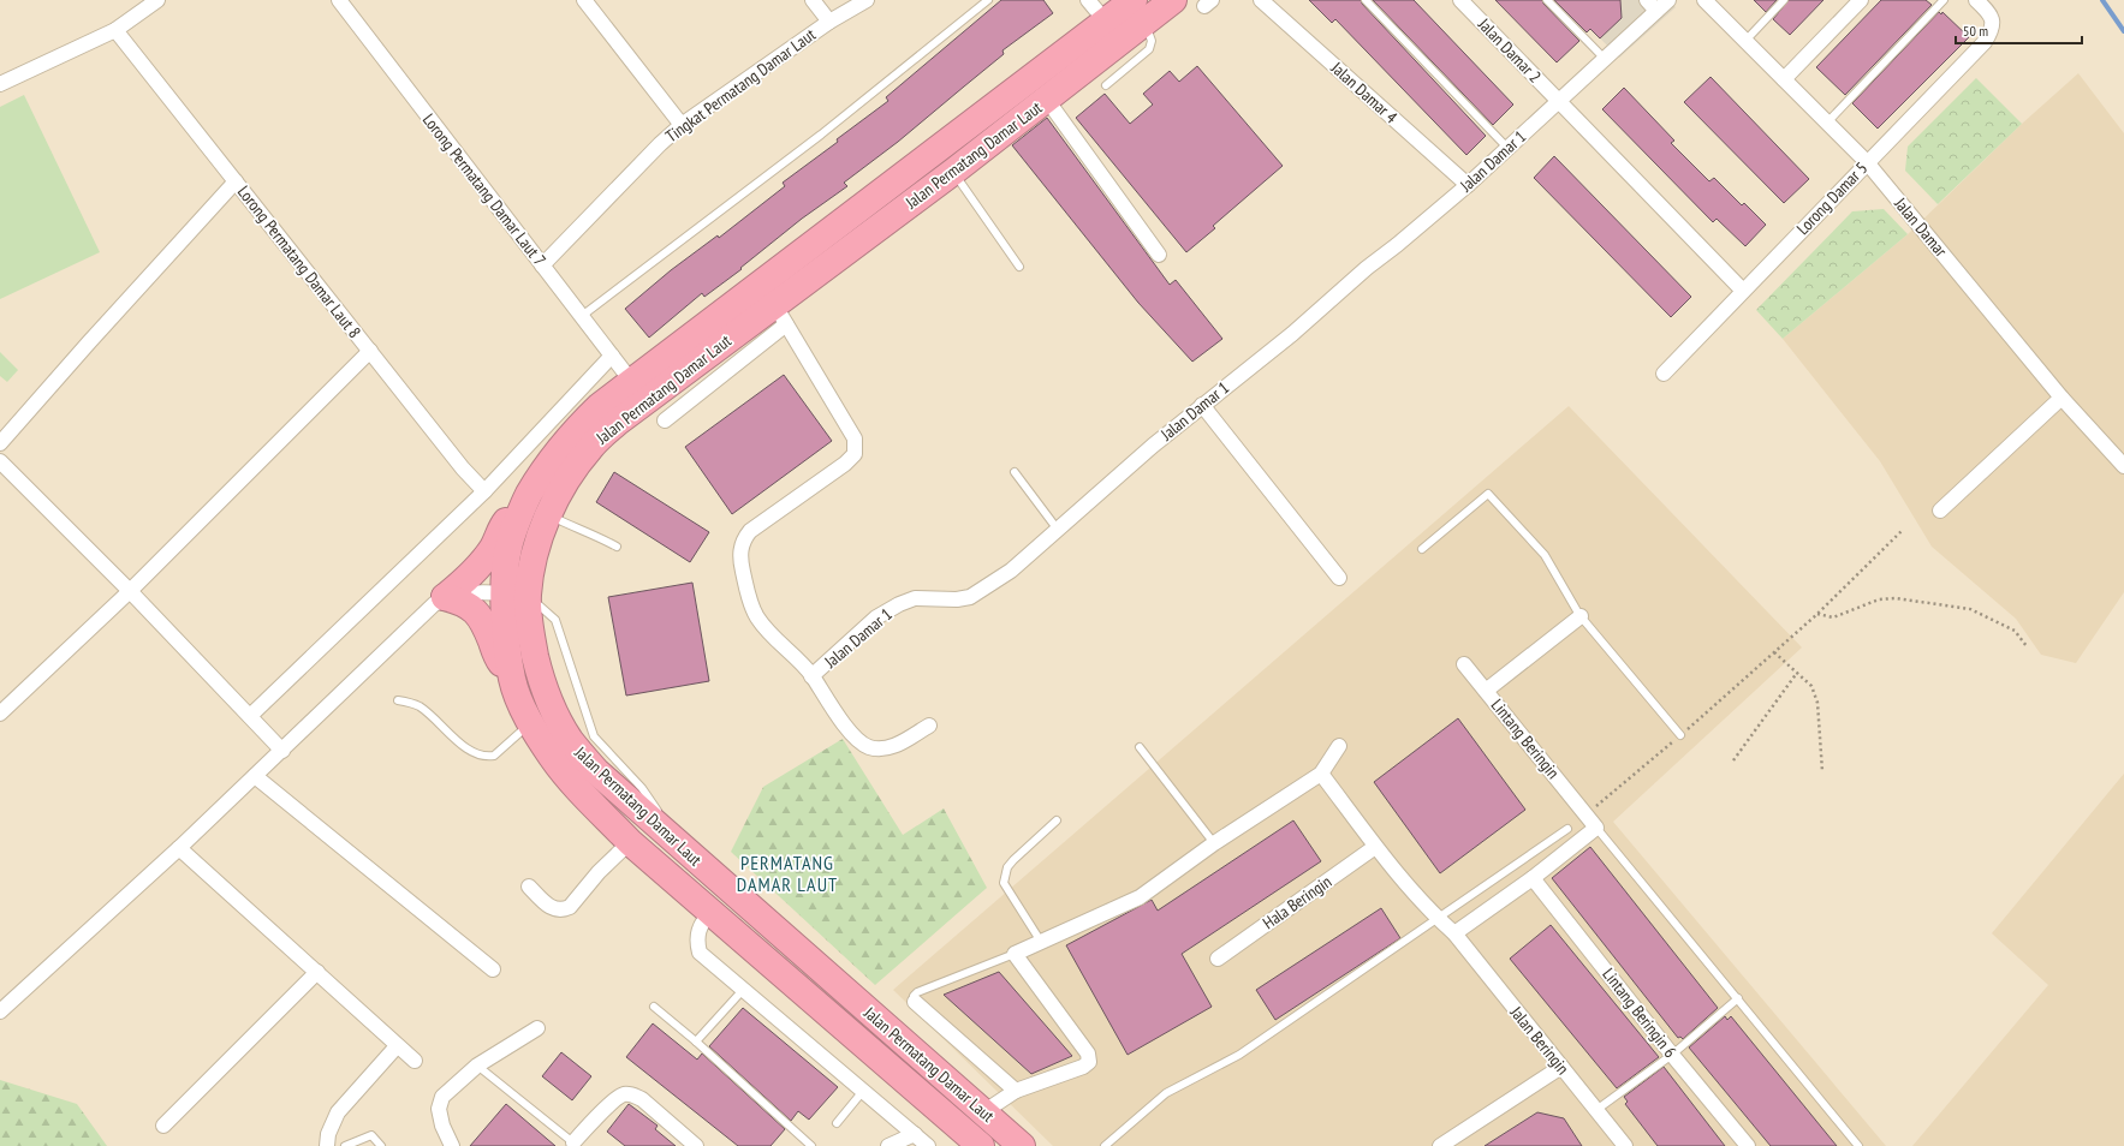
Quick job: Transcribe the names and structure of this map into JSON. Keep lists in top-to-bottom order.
{
  "streets": {
    "highway": ["Jalan Permatang Damar Laut"],
    "street": [
      "Jalan Damar 2",
      "Tingkat Permatang Damar Laut",
      "Jalan Damar 4",
      "Jalan Damar 1",
      "Lorong Permatang Damar Laut 7",
      "Lorong Damar 5",
      "Jalan Damar",
      "Lorong Permatang Damar Laut 8",
      "Lintang Beringin",
      "Hala Beringin",
      "Lintang Beringin 6",
      "Jalan Beringin"
    ]
  },
  "crossings": [
    ["Jalan Damar 2", "Jalan Damar 1"],
    ["Tingkat Permatang Damar Laut", "Lorong Permatang Damar Laut 7"],
    ["Jalan Damar 4", "Jalan Damar 1"],
    ["Jalan Permatang Damar Laut", "Lorong Permatang Damar Laut 7"],
    ["Lorong Damar 5", "Jalan Damar"],
    ["Hala Beringin", "Jalan Beringin"]
  ],
  "districts": ["PERMATANG DAMAR LAUT"],
  "scale_bar": "50 m"
}
